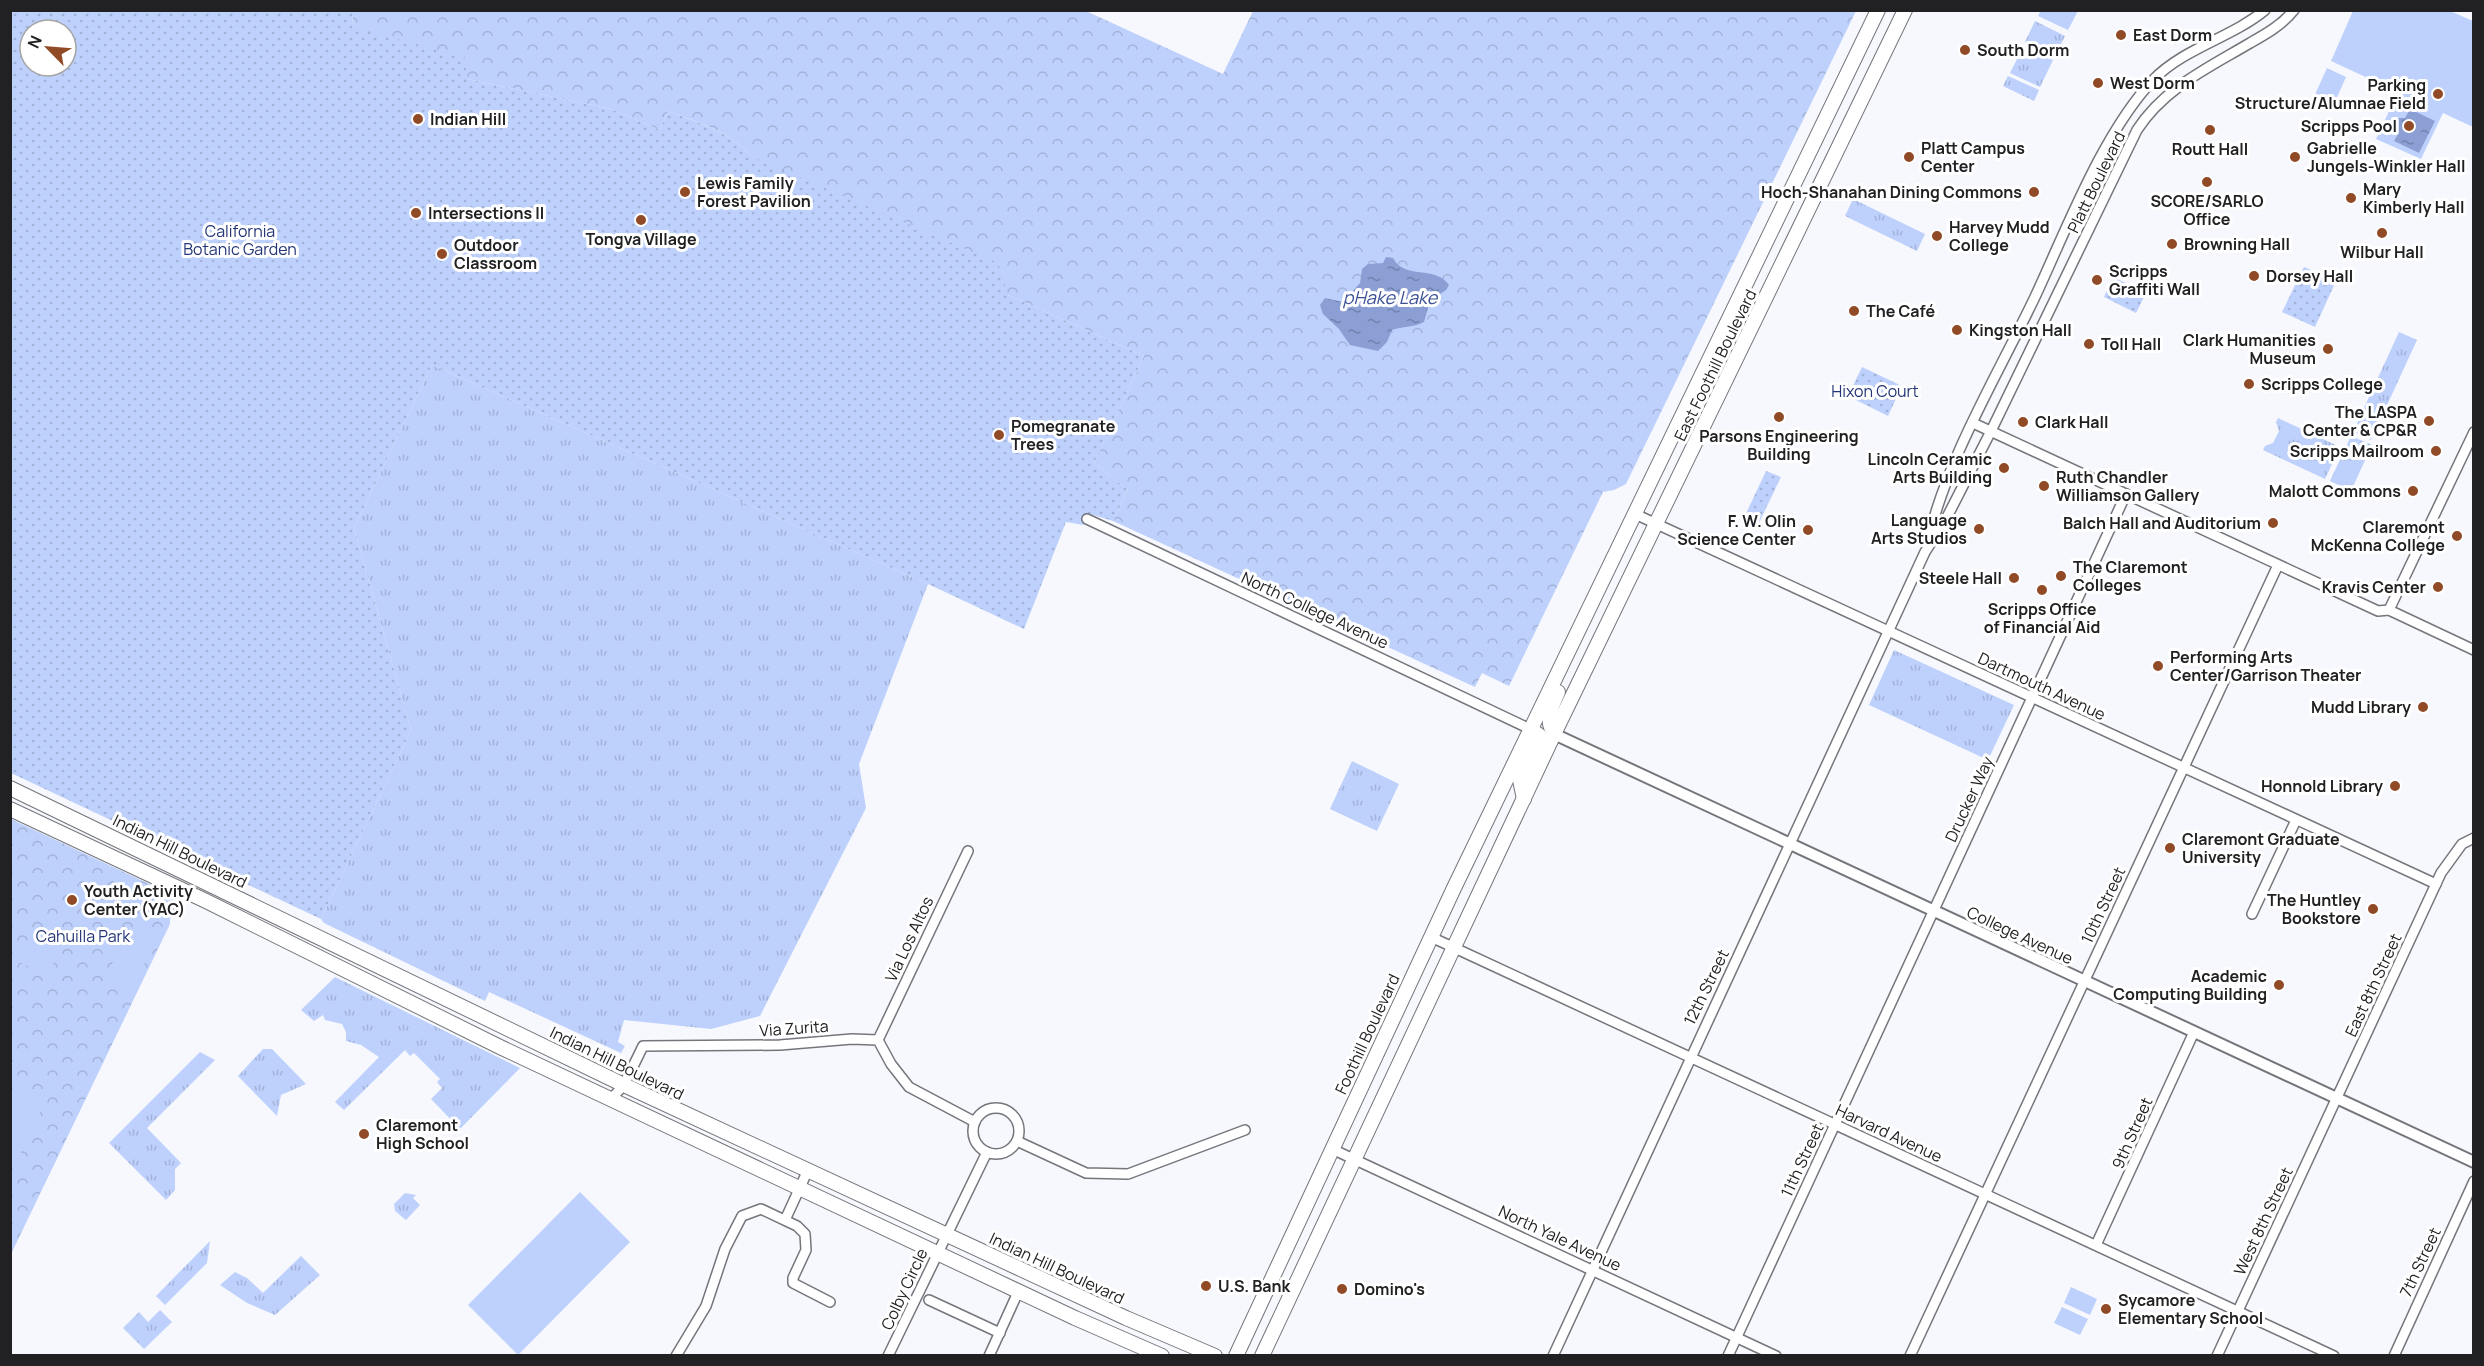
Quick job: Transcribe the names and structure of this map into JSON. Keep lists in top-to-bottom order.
{
  "streets": {
    "main road": ["East Foothill Boulevard", "Indian Hill Boulevard", "Foothill Boulevard"],
    "street": [
      "Platt Boulevard",
      "North College Avenue",
      "Dartmouth Avenue",
      "Drucker Way",
      "10th Street",
      "College Avenue",
      "Via Los Altos",
      "East 8th Street",
      "12th Street",
      "Via Zurita",
      "Harvard Avenue",
      "9th Street",
      "11th Street",
      "West 8th Street",
      "North Yale Avenue",
      "7th Street",
      "Colby Circle"
    ]
  },
  "crossings": [
    ["Platt Boulevard", "Dartmouth Avenue"],
    ["Platt Boulevard", "12th Street"],
    ["East Foothill Boulevard", "North College Avenue"],
    ["East Foothill Boulevard", "Dartmouth Avenue"],
    ["East Foothill Boulevard", "College Avenue"],
    ["East Foothill Boulevard", "Foothill Boulevard"],
    ["North College Avenue", "Foothill Boulevard"],
    ["Dartmouth Avenue", "Drucker Way"],
    ["Dartmouth Avenue", "10th Street"],
    ["Dartmouth Avenue", "East 8th Street"],
    ["Dartmouth Avenue", "12th Street"],
    ["Drucker Way", "College Avenue"],
    ["Drucker Way", "11th Street"],
    ["Indian Hill Boulevard", "Via Zurita"],
    ["Indian Hill Boulevard", "Colby Circle"],
    ["10th Street", "College Avenue"],
    ["10th Street", "Harvard Avenue"],
    ["College Avenue", "East 8th Street"],
    ["College Avenue", "12th Street"],
    ["College Avenue", "9th Street"],
    ["College Avenue", "11th Street"],
    ["College Avenue", "West 8th Street"],
    ["Via Los Altos", "Via Zurita"],
    ["East 8th Street", "West 8th Street"],
    ["12th Street", "Harvard Avenue"],
    ["12th Street", "North Yale Avenue"],
    ["Foothill Boulevard", "Harvard Avenue"],
    ["Foothill Boulevard", "North Yale Avenue"],
    ["Harvard Avenue", "9th Street"],
    ["Harvard Avenue", "11th Street"],
    ["Harvard Avenue", "West 8th Street"],
    ["11th Street", "North Yale Avenue"]
  ],
  "water": ["pHake Lake"],
  "parks": ["California Botanic Garden", "Hixon Court", "Cahuilla Park"],
  "places": [
    "East Dorm",
    "South Dorm",
    "West Dorm",
    "Parking Structure/Alumnae Field",
    "Indian Hill",
    "Scripps Pool",
    "Routt Hall",
    "Platt Campus Center",
    "Gabrielle Jungels-Winkler Hall",
    "SCORE/SARLO Office",
    "Lewis Family Forest Pavilion",
    "Hoch-Shanahan Dining Commons",
    "Mary Kimberly Hall",
    "Intersections II",
    "Tongva Village",
    "Wilbur Hall",
    "Harvey Mudd College",
    "Browning Hall",
    "Outdoor Classroom",
    "Dorsey Hall",
    "Scripps Graffiti Wall",
    "The Café",
    "Kingston Hall",
    "Toll Hall",
    "Clark Humanities Museum",
    "Scripps College",
    "Parsons Engineering Building",
    "The LASPA Center & CP&R",
    "Clark Hall",
    "Pomegranate Trees",
    "Scripps Mailroom",
    "Lincoln Ceramic Arts Building",
    "Ruth Chandler Williamson Gallery",
    "Malott Commons",
    "Balch Hall and Auditorium",
    "Language Arts Studios",
    "F. W. Olin Science Center",
    "Claremont McKenna College",
    "The Claremont Colleges",
    "Steele Hall",
    "Kravis Center",
    "Scripps Office of Financial Aid",
    "Performing Arts Center/Garrison Theater",
    "Mudd Library",
    "Honnold Library",
    "Claremont Graduate University",
    "Youth Activity Center (YAC)",
    "The Huntley Bookstore",
    "Academic Computing Building",
    "Claremont High School",
    "U.S. Bank",
    "Domino's",
    "Sycamore Elementary School"
  ],
  "north": "top left"
}
